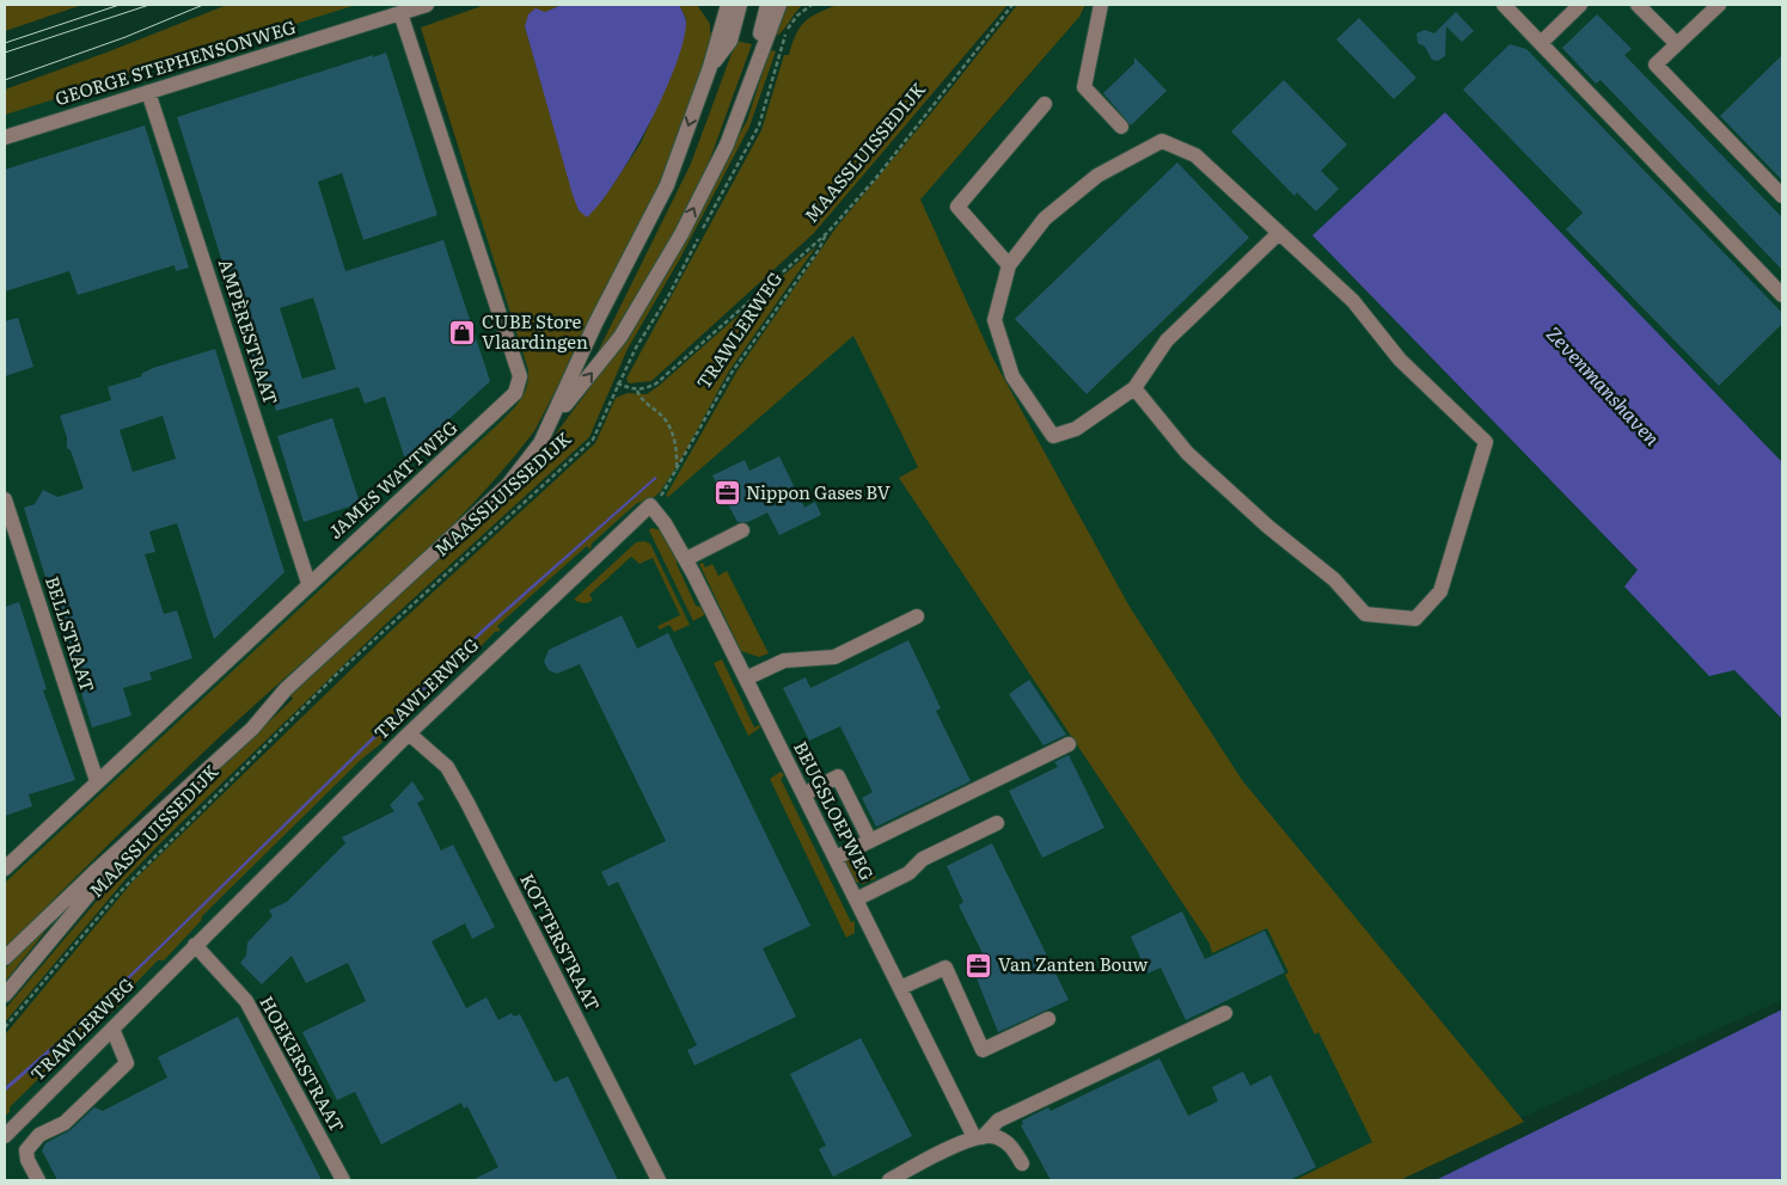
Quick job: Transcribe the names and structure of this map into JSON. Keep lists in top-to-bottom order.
{
  "streets": {
    "street": [
      "GEORGE STEPHENSONWEG",
      "MAASSLUISSEDIJK",
      "TRAWLERWEG",
      "AMPÈRESTRAAT",
      "JAMES WATTWEG",
      "BELLSTRAAT",
      "BEUGSLOEPWEG",
      "KOTTERSTRAAT",
      "HOEKERSTRAAT"
    ]
  },
  "crossings": [
    ["GEORGE STEPHENSONWEG", "AMPÈRESTRAAT"],
    ["GEORGE STEPHENSONWEG", "JAMES WATTWEG"],
    ["MAASSLUISSEDIJK", "TRAWLERWEG"],
    ["TRAWLERWEG", "BEUGSLOEPWEG"],
    ["TRAWLERWEG", "KOTTERSTRAAT"],
    ["TRAWLERWEG", "HOEKERSTRAAT"],
    ["AMPÈRESTRAAT", "JAMES WATTWEG"],
    ["JAMES WATTWEG", "BELLSTRAAT"]
  ],
  "water": ["Zevenmanshaven"],
  "places": {
    "shop": ["CUBE Store Vlaardingen"],
    "office": ["Nippon Gases BV", "Van Zanten Bouw"]
  }
}
